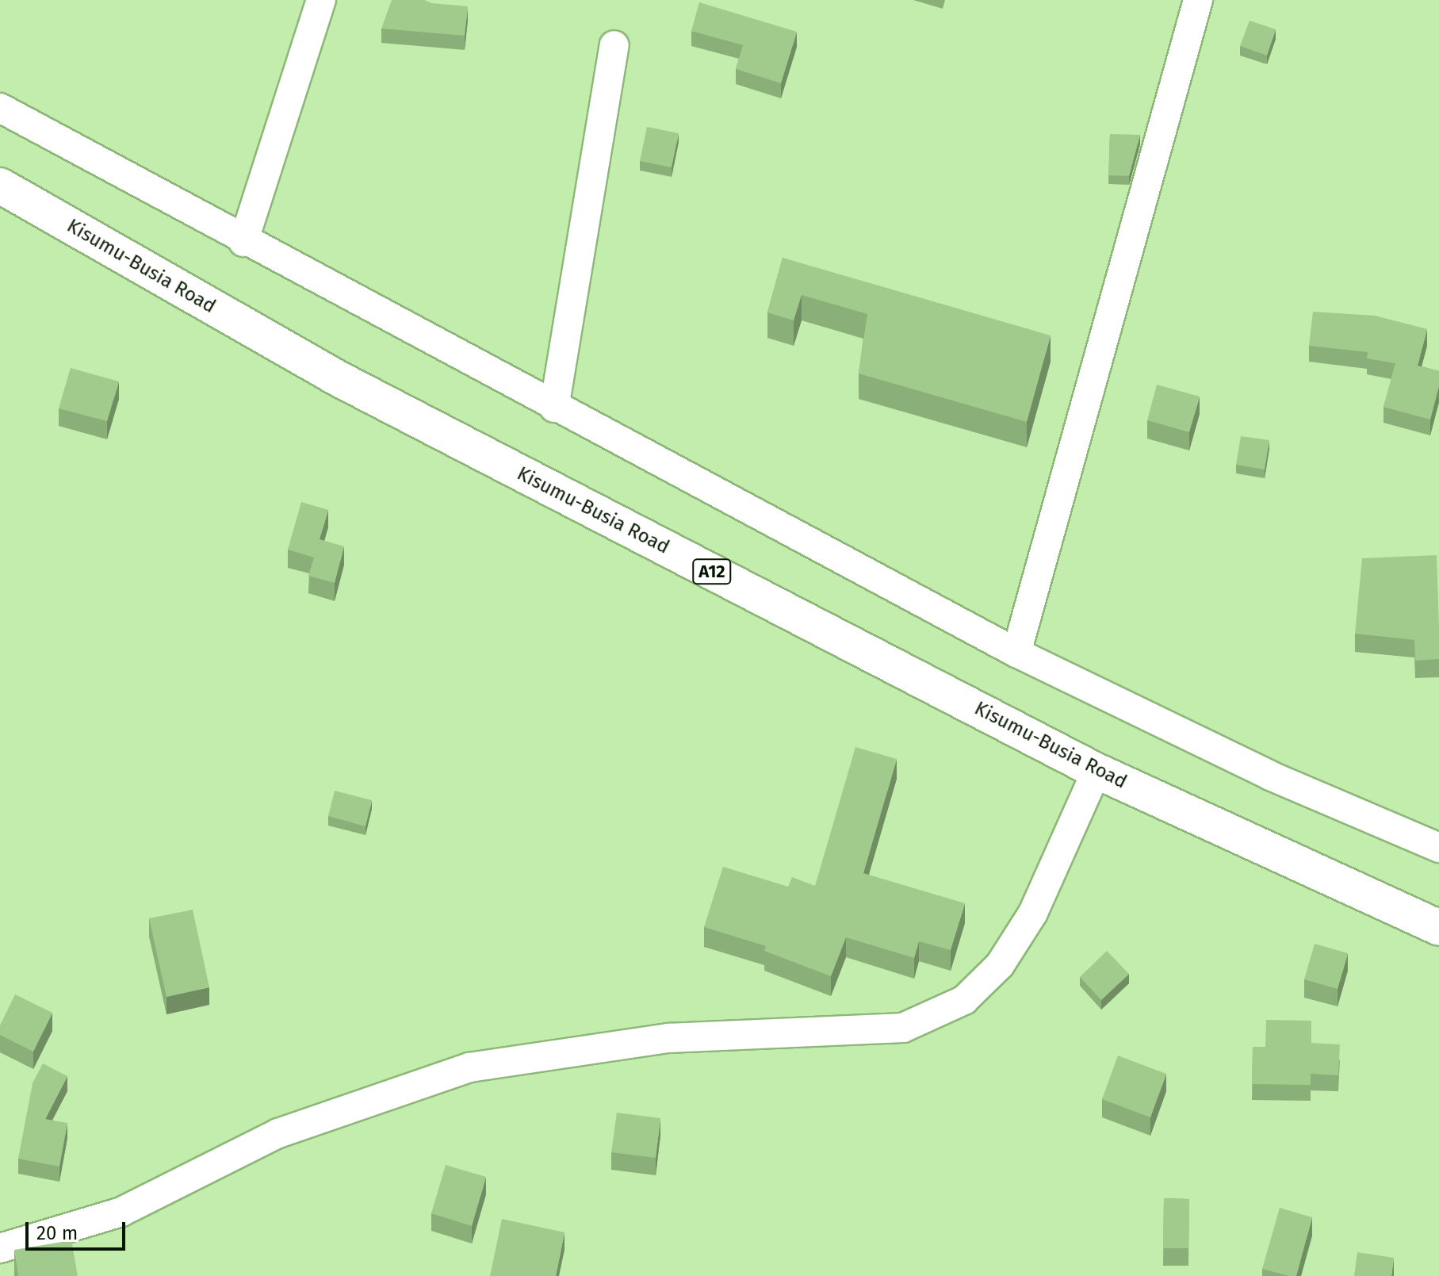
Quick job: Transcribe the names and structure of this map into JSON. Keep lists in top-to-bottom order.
{
  "streets": {
    "highway": ["Kisumu-Busia Road", "A12"]
  },
  "scale_bar": "20 m"
}
